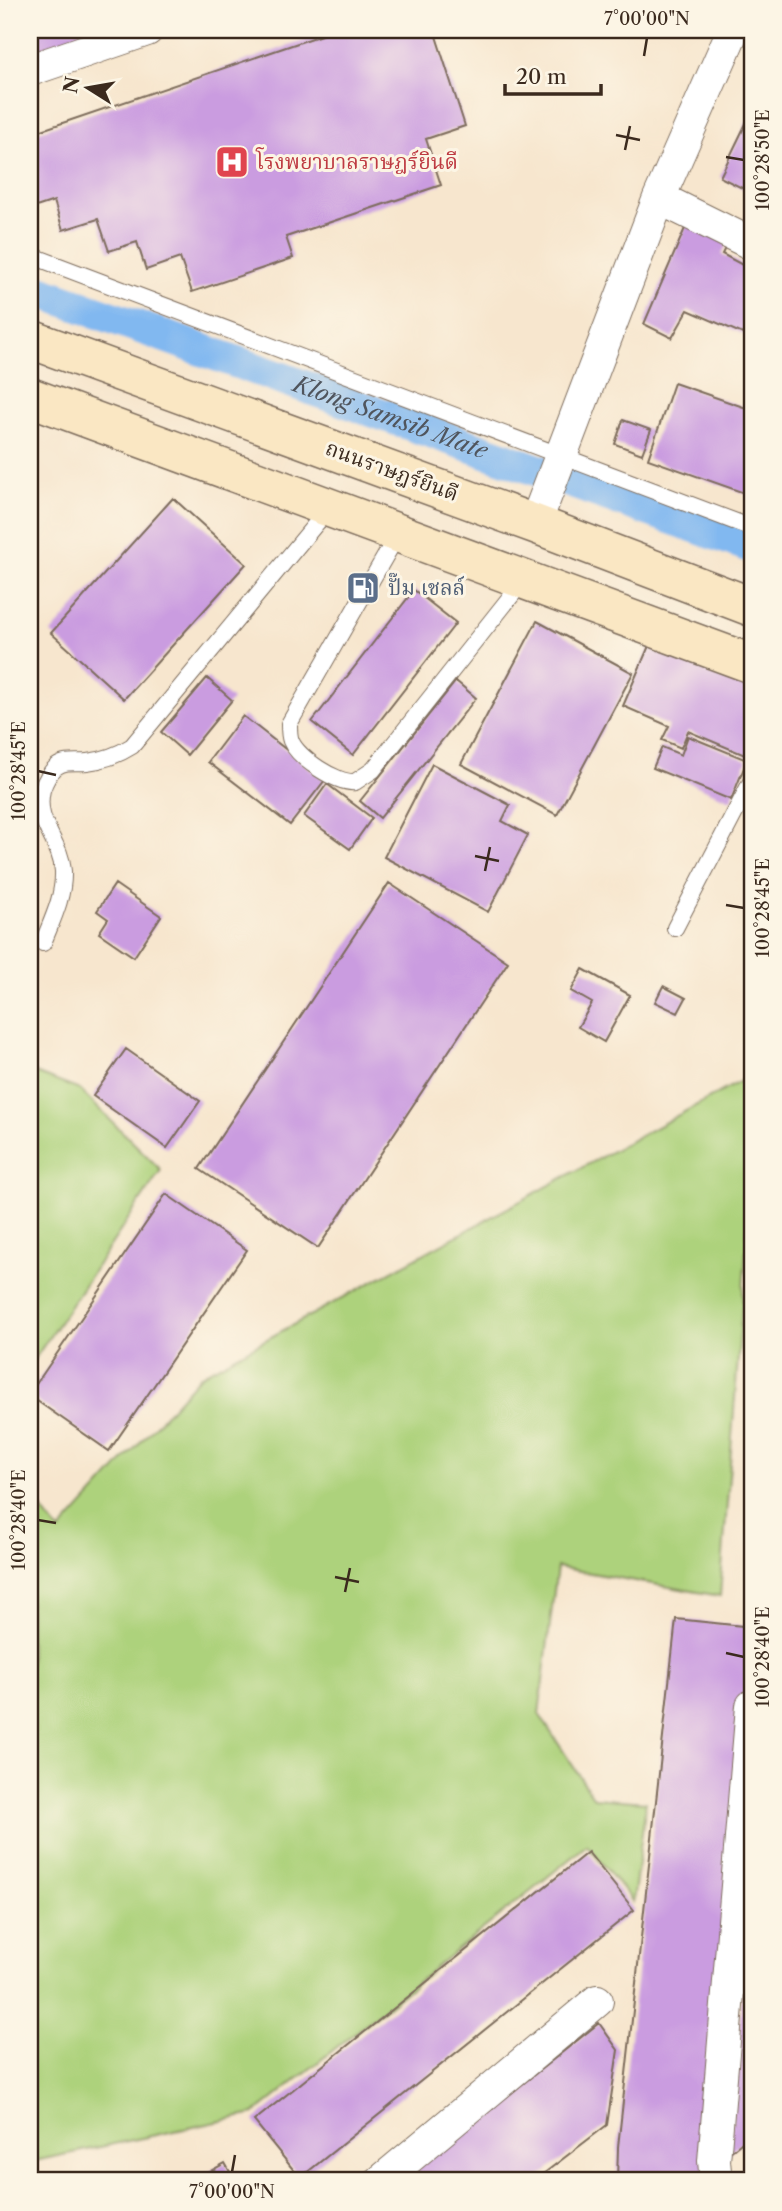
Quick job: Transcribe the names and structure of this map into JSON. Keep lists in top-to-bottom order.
{
  "streets": {
    "main road": ["ถนนราษฎร์ยินดี"]
  },
  "water": ["Klong Samsib Mate"],
  "places": {
    "hospital": ["โรงพยาบาลราษฎร์ยินดี"],
    "fuel station": ["ปั๊ม เชลล์"]
  },
  "scale_bar": "20 m",
  "north": "left",
  "coordinates": [
    "7°00'00\"N",
    "100°28'50\"E",
    "100°28'45\"E",
    "100°28'40\"E"
  ]
}
